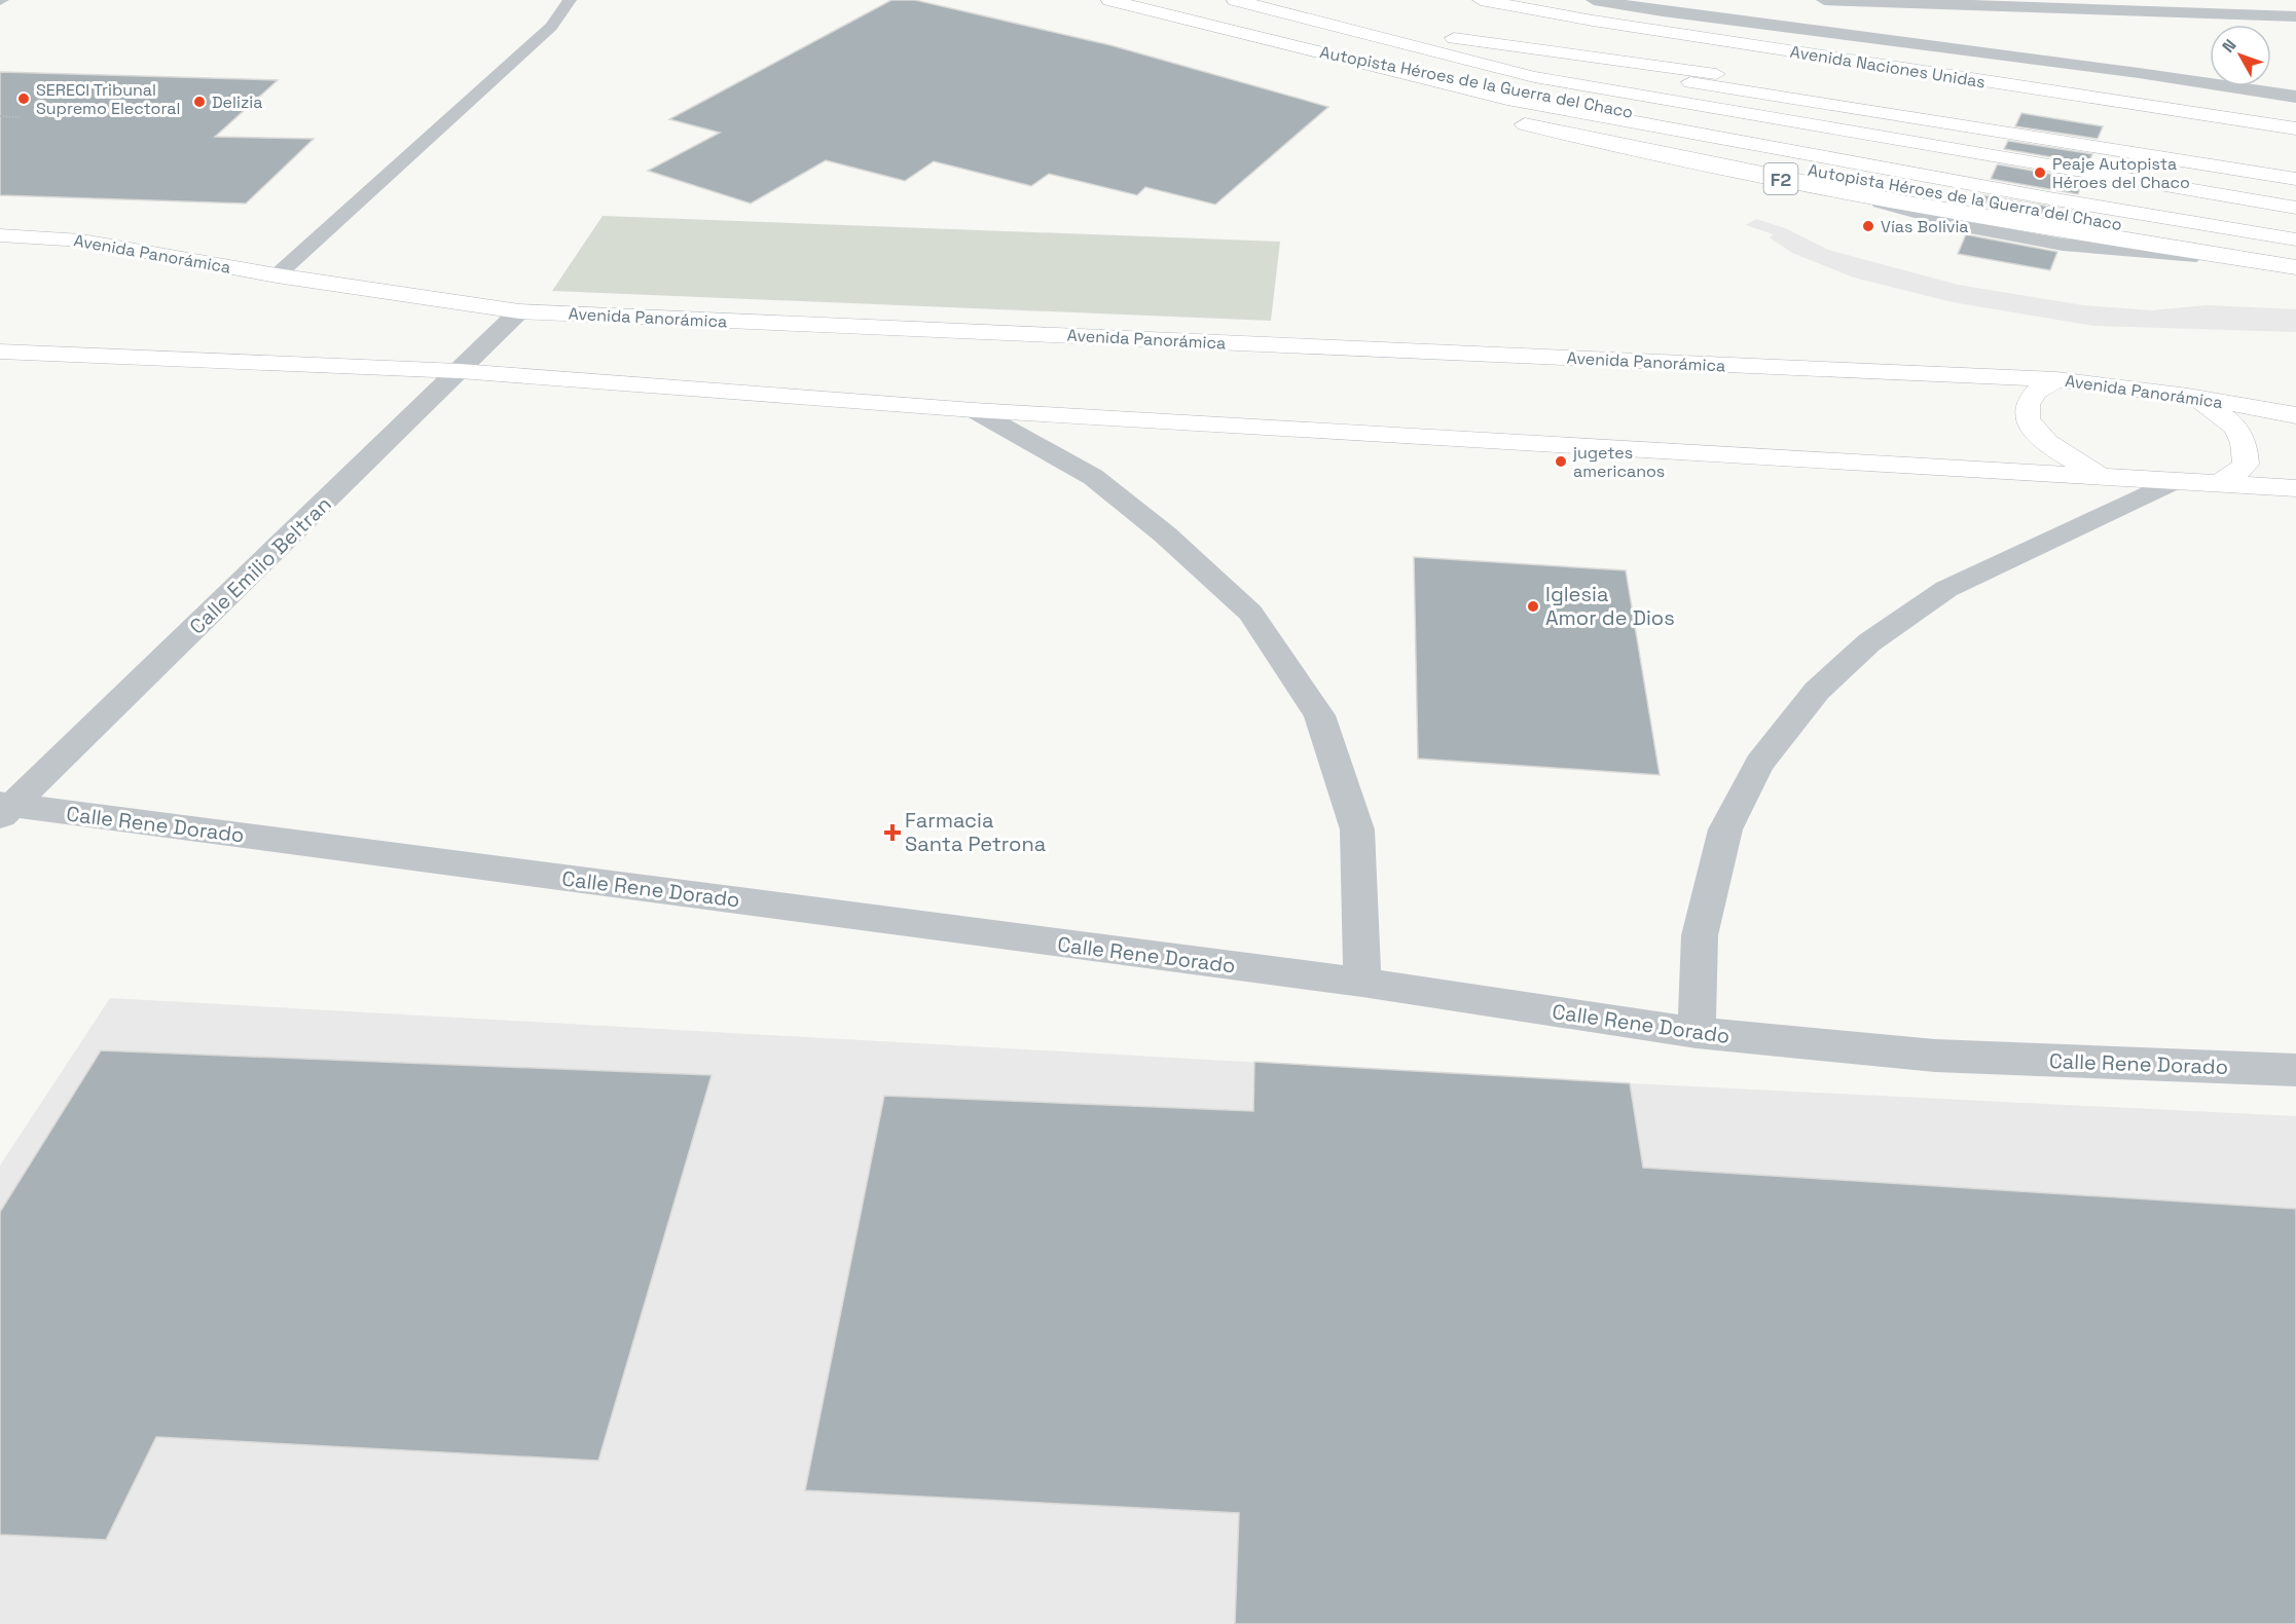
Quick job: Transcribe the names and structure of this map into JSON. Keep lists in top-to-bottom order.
{
  "streets": {
    "main road": [
      "Avenida Naciones Unidas",
      "Autopista Héroes de la Guerra del Chaco",
      "F2",
      "Avenida Panorámica"
    ],
    "street": ["Calle Emilio Beltran", "Calle Rene Dorado"]
  },
  "crossings": [
    ["Avenida Panorámica", "Calle Emilio Beltran"],
    ["Calle Emilio Beltran", "Calle Rene Dorado"]
  ],
  "places": {
    "other": [
      "SERECI Tribunal Supremo Electoral",
      "Delizia",
      "Peaje Autopista Héroes del Chaco",
      "Vías Bolivia",
      "jugetes americanos",
      "Iglesia Amor de Dios"
    ],
    "health": ["Farmacia Santa Petrona"]
  },
  "north": "top left"
}
